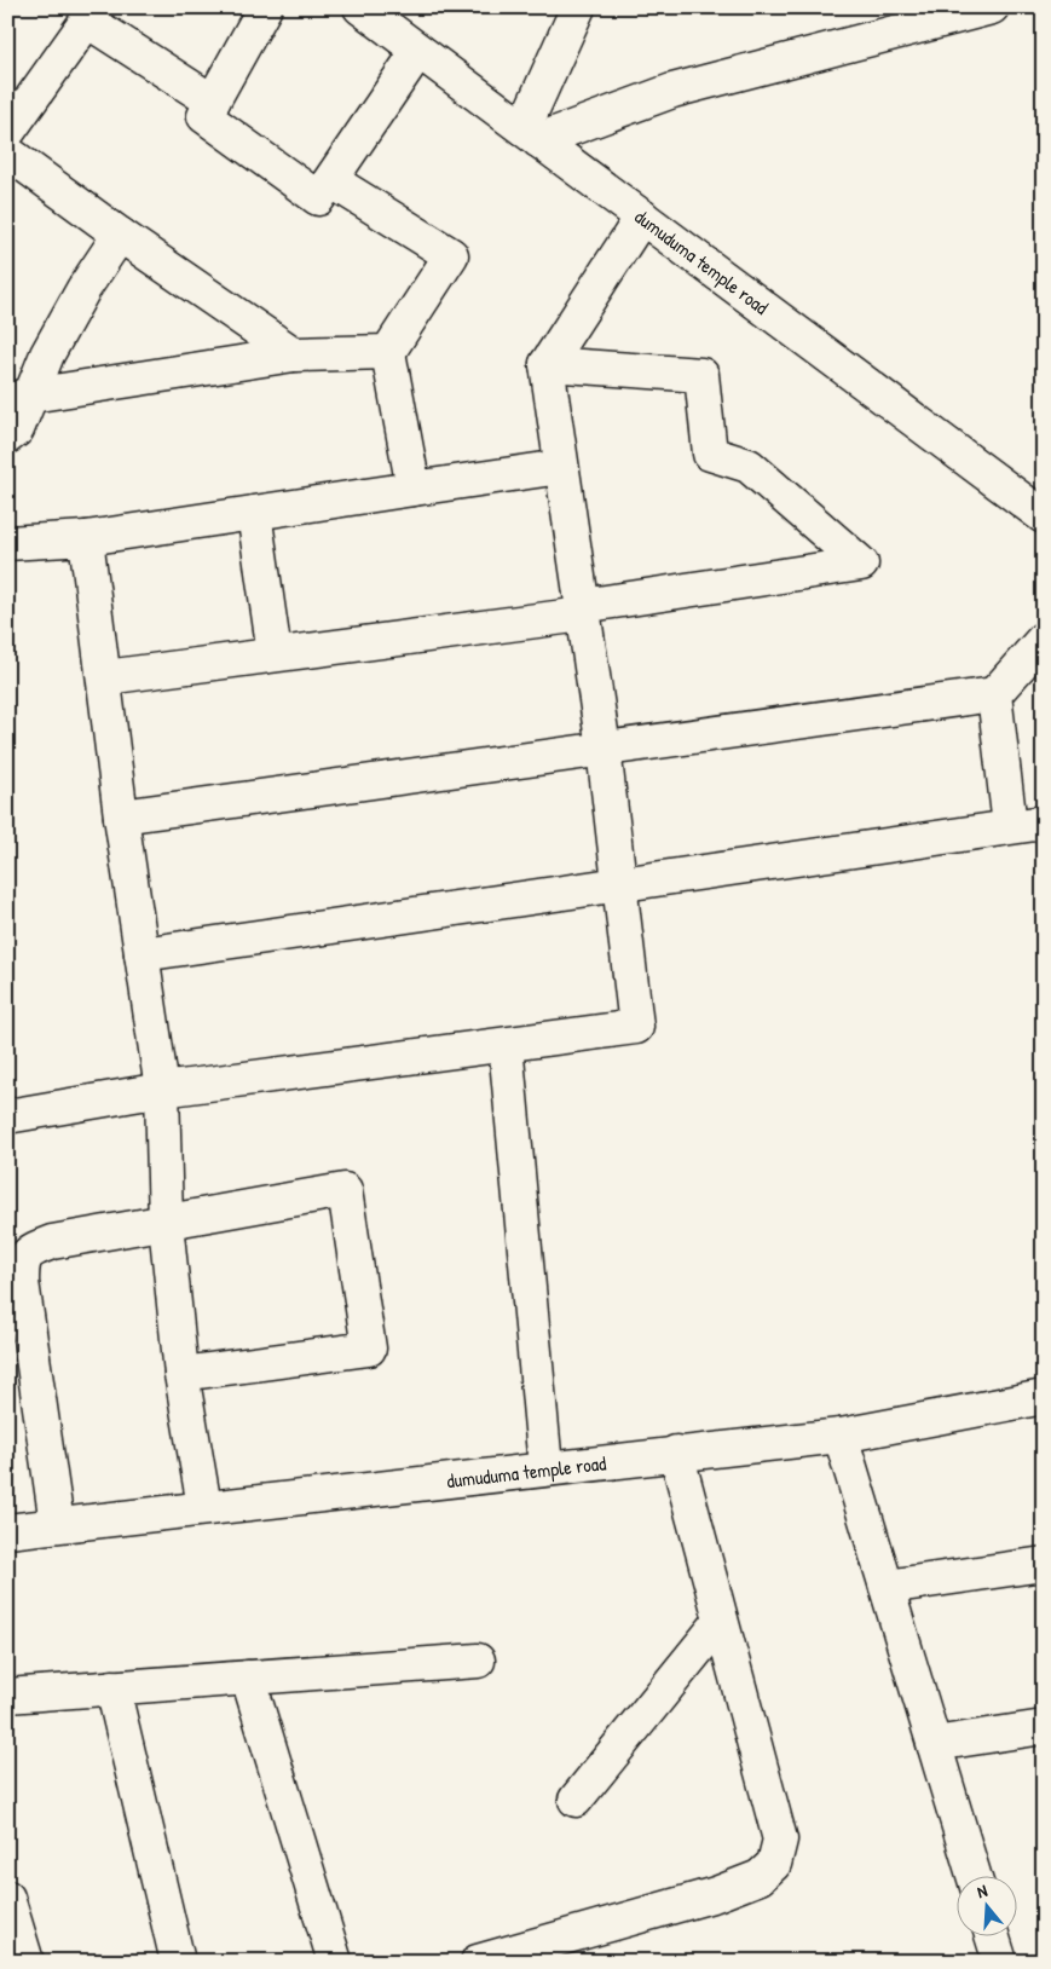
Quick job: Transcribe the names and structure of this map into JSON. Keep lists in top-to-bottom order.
{
  "streets": {
    "street": ["dumuduma temple road"]
  },
  "north": "top"
}
